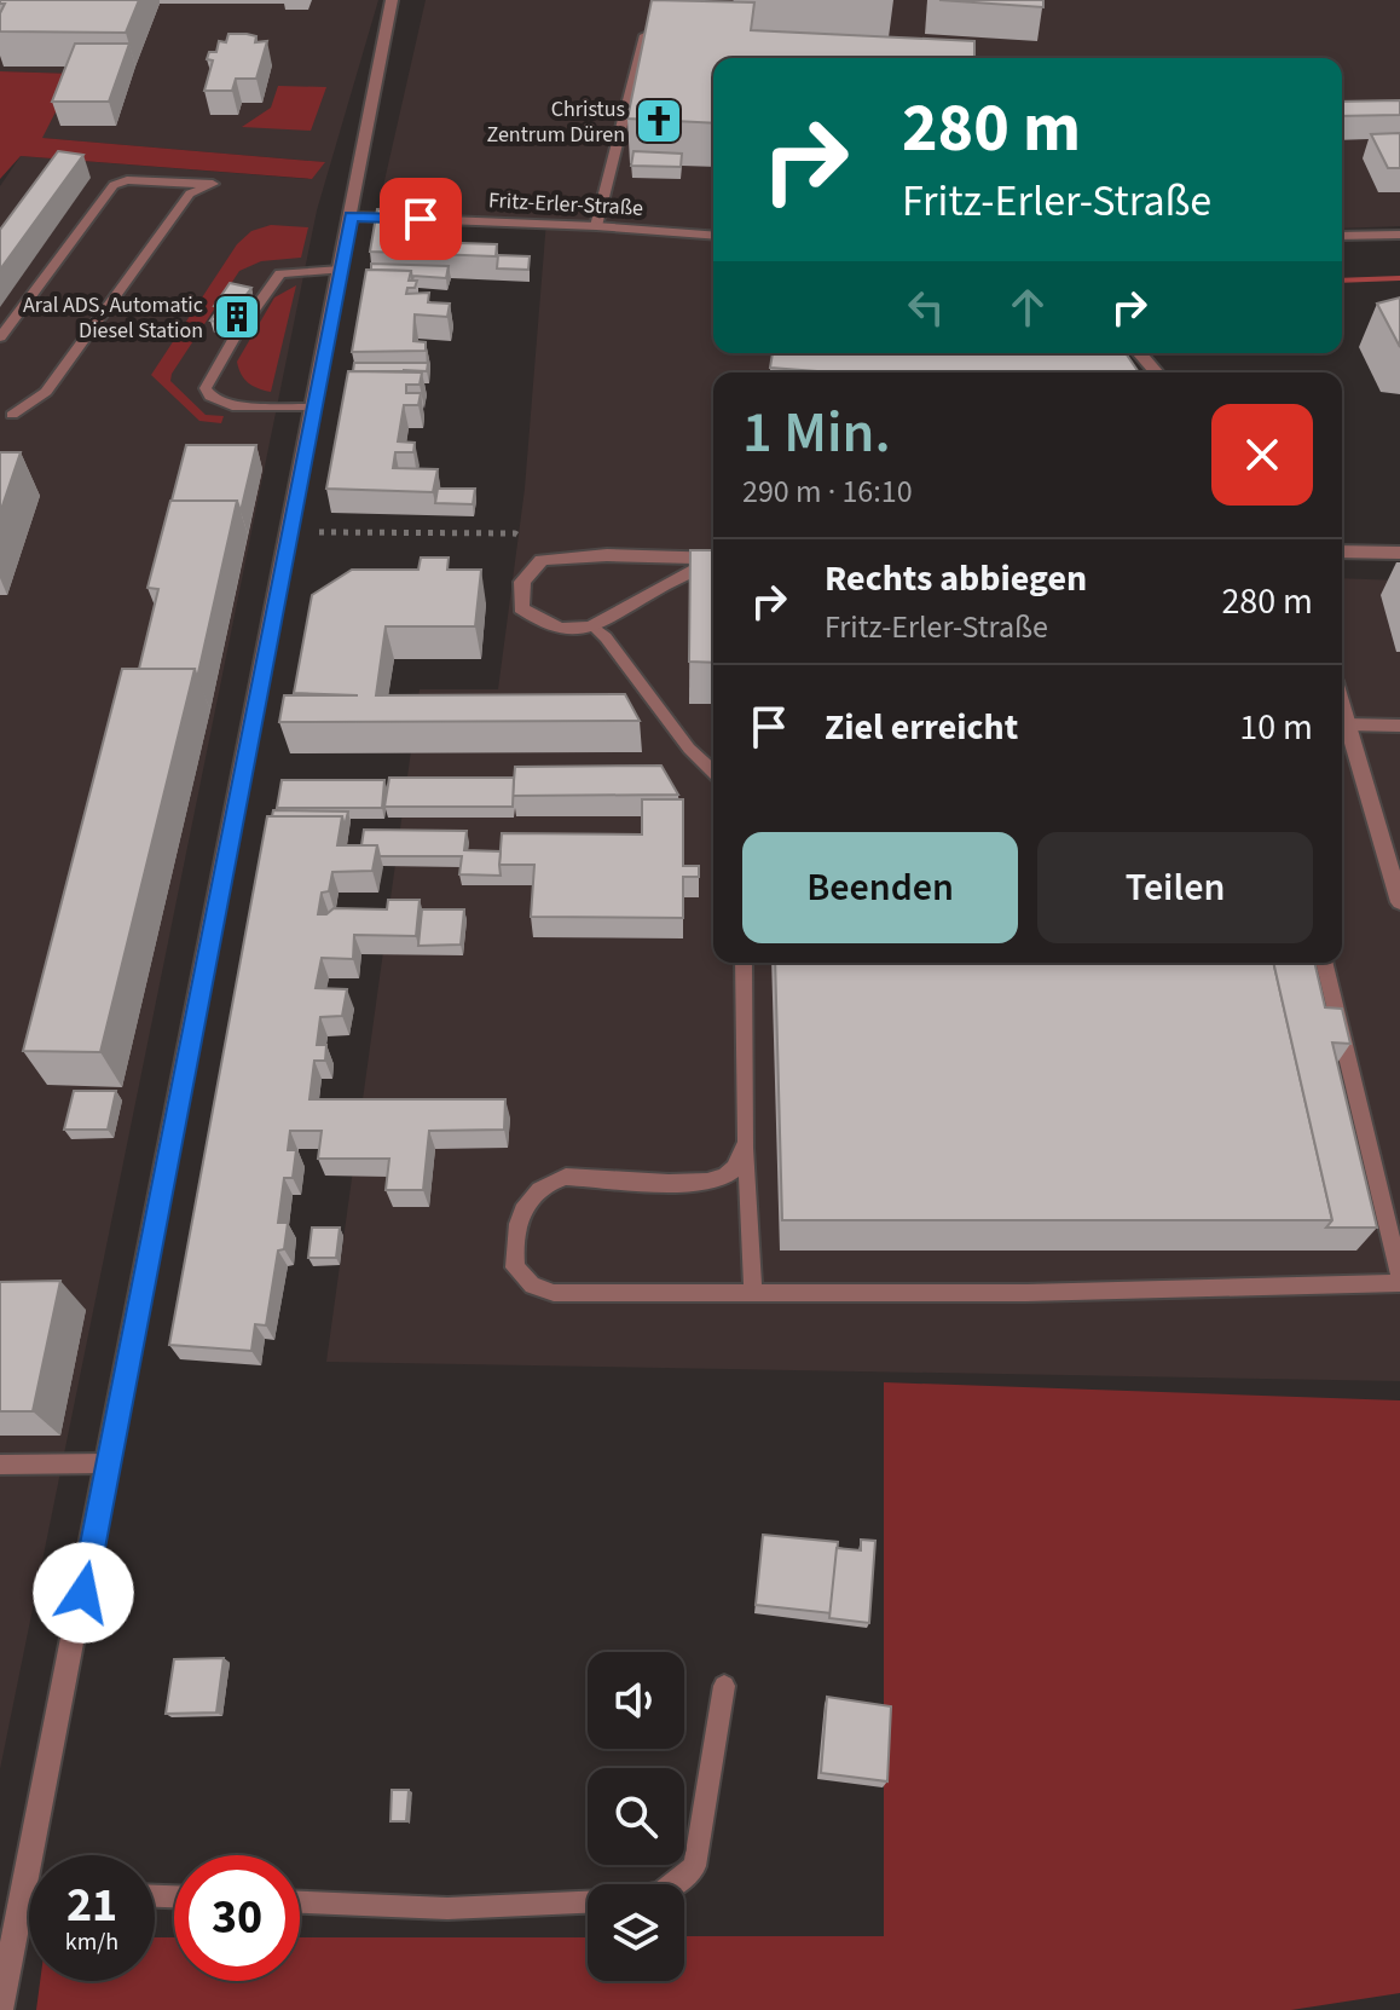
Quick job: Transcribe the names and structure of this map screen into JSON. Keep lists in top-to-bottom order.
{
  "streets": {
    "street": ["Fritz-Erler-Straße"]
  },
  "places": {
    "church": ["Christus Zentrum Düren"],
    "building": ["Aral ADS, Automatic Diesel Station"]
  },
  "page": {
    "turn": ["280 m", "Fritz-Erler-Straße"],
    "heading": ["1 Min.", "290 m · 16:10"],
    "list": [
      {
        "name": "Rechts abbiegen",
        "note": "Fritz-Erler-Straße",
        "value": "280 m"
      },
      {
        "name": "Ziel erreicht",
        "value": "10 m"
      }
    ],
    "buttons": ["Beenden", "Teilen"],
    "speed": "21 km/h",
    "limit": "30"
  }
}
